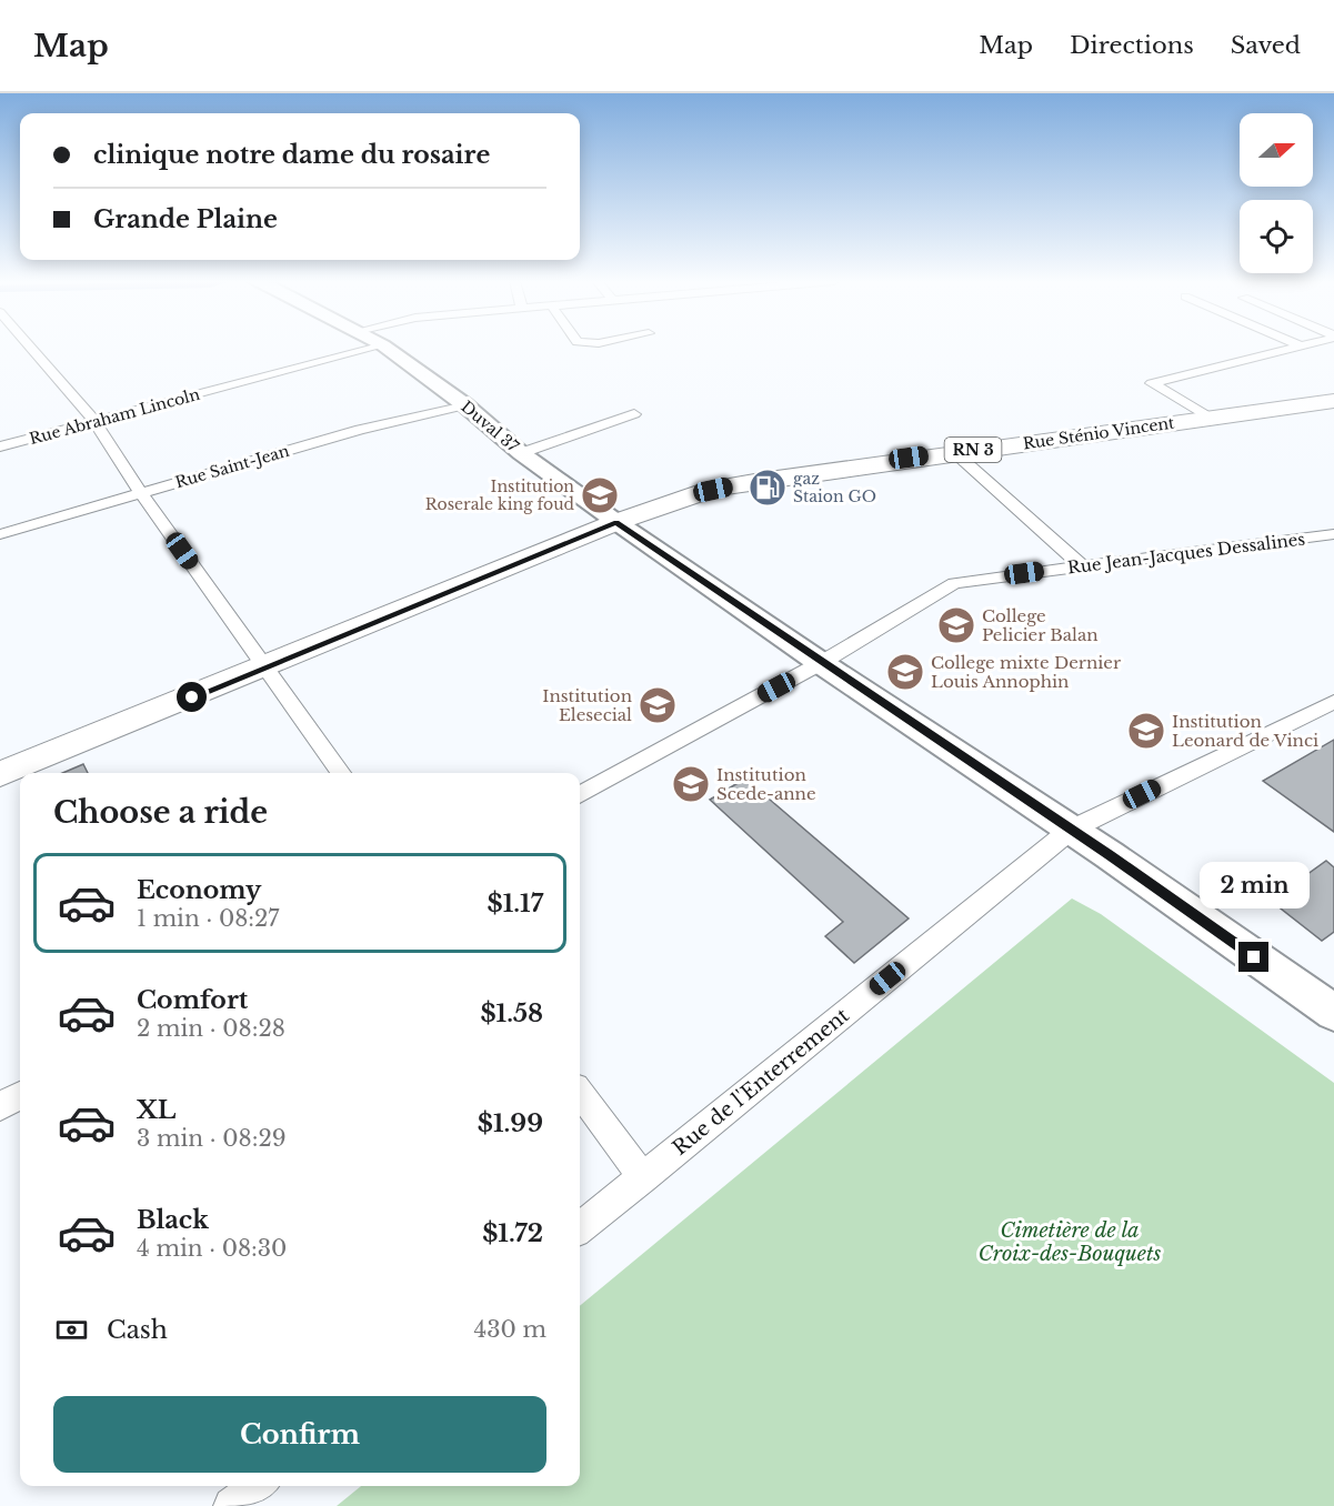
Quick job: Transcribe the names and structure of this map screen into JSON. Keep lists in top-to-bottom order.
{
  "streets": {
    "main road": ["Rue Sténio Vincent", "RN 3"],
    "street": [
      "Rue Abraham Lincoln",
      "Duval 37",
      "Rue Saint-Jean",
      "Rue Jean-Jacques Dessalines",
      "Rue de l'Enterrement"
    ]
  },
  "crossings": [
    ["Duval 37", "Rue Sténio Vincent"],
    ["Duval 37", "Rue Saint-Jean"],
    ["Duval 37", "Rue Jean-Jacques Dessalines"],
    ["Duval 37", "Rue de l'Enterrement"]
  ],
  "parks": ["Cimetière de la Croix-des-Bouquets"],
  "places": {
    "fuel station": ["gaz Staion GO"],
    "school or university": [
      "Institution Roserale king foud",
      "College Pelicier Balan",
      "College mixte Dernier Louis Annophin",
      "Institution Elesecial",
      "Institution Leonard de Vinci",
      "Institution Scede-anne"
    ]
  },
  "north": "right",
  "page": {
    "header": "Map",
    "nav": ["Map", "Directions", "Saved"],
    "banner": ["clinique notre dame du rosaire", "Grande Plaine"],
    "heading": "Choose a ride",
    "list": [
      {
        "name": "Economy",
        "note": "1 min · 08:27",
        "value": "$1.17"
      },
      {
        "name": "Comfort",
        "note": "2 min · 08:28",
        "value": "$1.58"
      },
      {
        "name": "XL",
        "note": "3 min · 08:29",
        "value": "$1.99"
      },
      {
        "name": "Black",
        "note": "4 min · 08:30",
        "value": "$1.72"
      }
    ],
    "bubble": "2 min",
    "pay": ["Cash", "430 m"],
    "buttons": "Confirm"
  }
}
